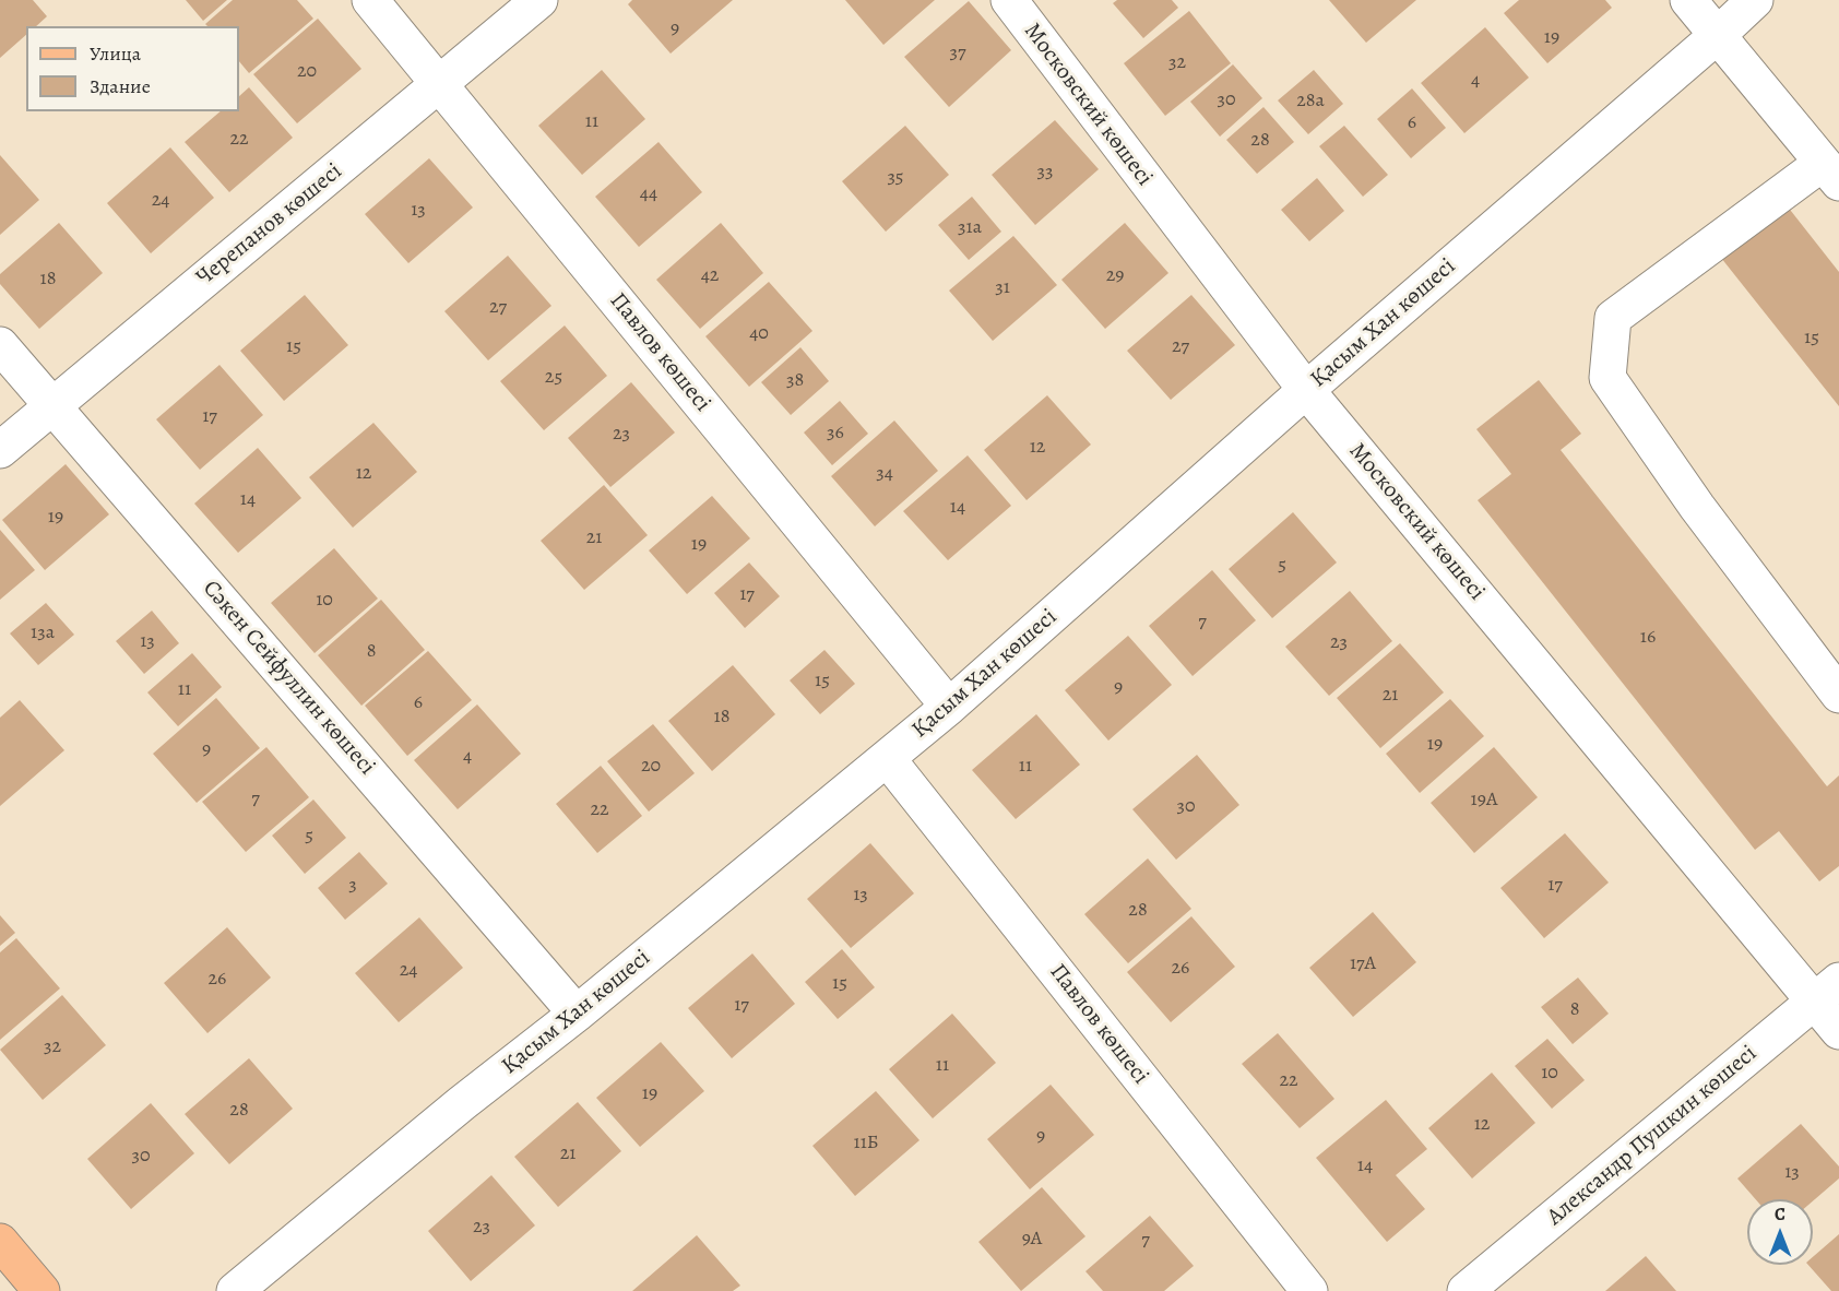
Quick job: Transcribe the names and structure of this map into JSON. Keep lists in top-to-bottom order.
{
  "streets": {
    "street": [
      "Московский көшесі",
      "Черепанов көшесі",
      "Қасым Хан көшесі",
      "Павлов көшесі",
      "Сәкен Сейфуллин көшесі",
      "Александр Пушкин көшесі"
    ]
  },
  "crossings": [
    ["Московский көшесі", "Қасым Хан көшесі"],
    ["Московский көшесі", "Александр Пушкин көшесі"],
    ["Черепанов көшесі", "Павлов көшесі"],
    ["Черепанов көшесі", "Сәкен Сейфуллин көшесі"],
    ["Қасым Хан көшесі", "Павлов көшесі"],
    ["Қасым Хан көшесі", "Сәкен Сейфуллин көшесі"]
  ],
  "house_numbers": [
    "9",
    "19",
    "37",
    "32",
    "20",
    "4",
    "30",
    "28а",
    "11",
    "6",
    "22",
    "28",
    "33",
    "35",
    "44",
    "24",
    "13",
    "31а",
    "42",
    "29",
    "18",
    "31",
    "27",
    "40",
    "15",
    "15",
    "27",
    "25",
    "38",
    "17",
    "36",
    "23",
    "12",
    "12",
    "34",
    "14",
    "14",
    "19",
    "21",
    "19",
    "5",
    "17",
    "10",
    "7",
    "13а",
    "16",
    "13",
    "23",
    "8",
    "15",
    "9",
    "11",
    "21",
    "6",
    "18",
    "19",
    "9",
    "4",
    "20",
    "11",
    "7",
    "19А",
    "30",
    "22",
    "5",
    "3",
    "17",
    "13",
    "28",
    "17А",
    "26",
    "24",
    "26",
    "15",
    "17",
    "8",
    "32",
    "11",
    "10",
    "22",
    "19",
    "28",
    "12",
    "9",
    "11Б",
    "21",
    "30",
    "14",
    "13",
    "23",
    "9А",
    "7"
  ],
  "legend": ["Улица", "Здание"],
  "north": "top"
}
